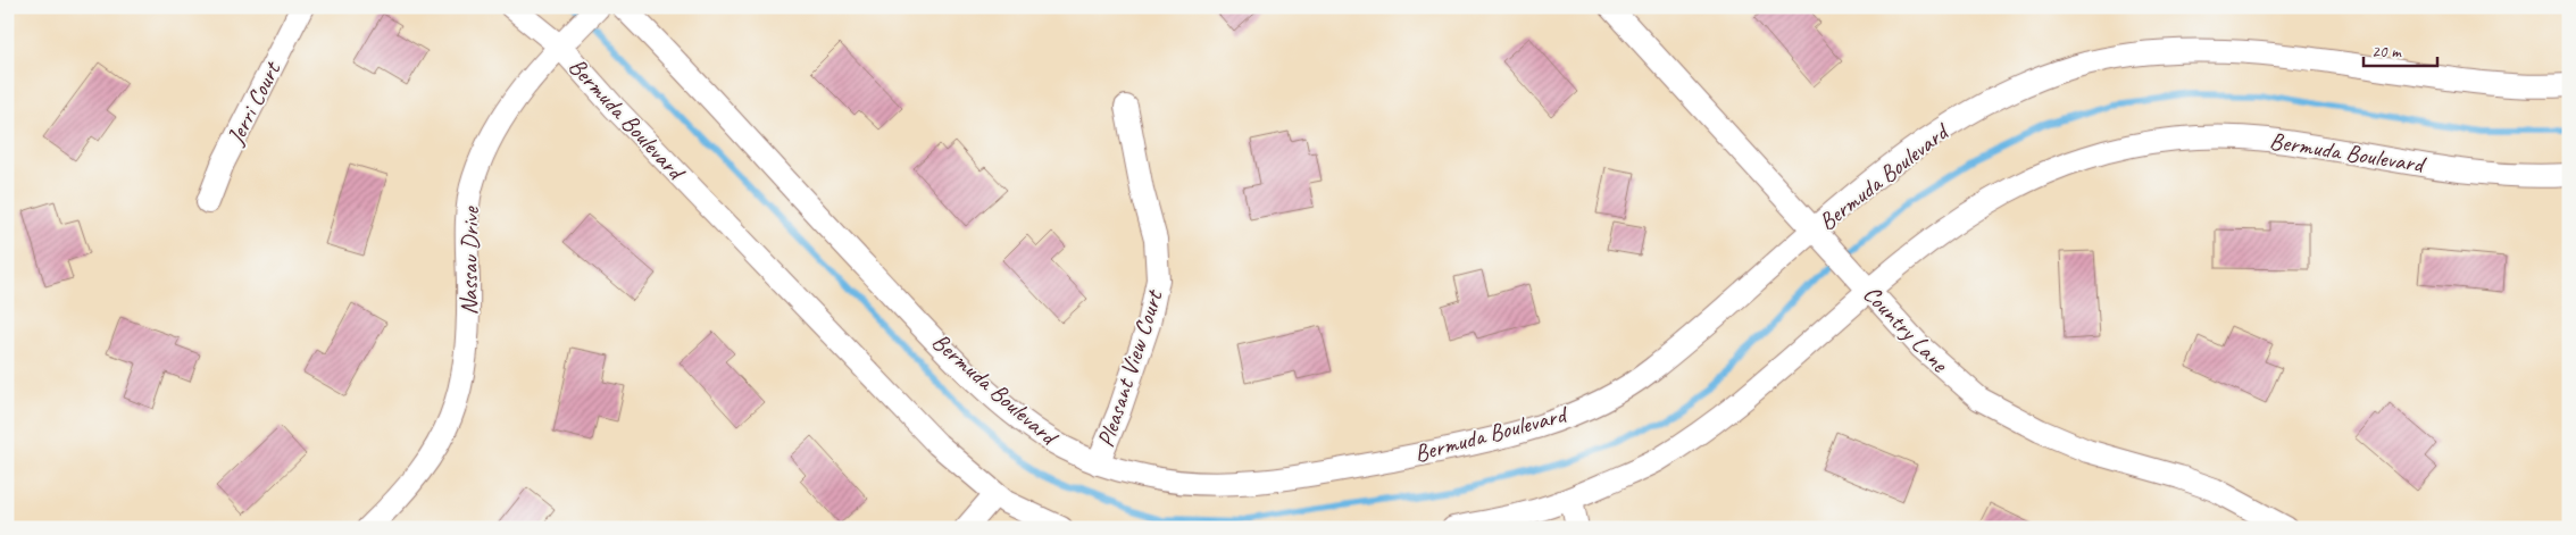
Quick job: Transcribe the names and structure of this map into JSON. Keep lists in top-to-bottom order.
{
  "streets": {
    "street": [
      "Jerri Court",
      "Bermuda Boulevard",
      "Nassau Drive",
      "Country Lane",
      "Pleasant View Court"
    ]
  },
  "crossings": [
    ["Bermuda Boulevard", "Nassau Drive"],
    ["Bermuda Boulevard", "Country Lane"],
    ["Bermuda Boulevard", "Pleasant View Court"]
  ],
  "scale_bar": "20 m"
}
